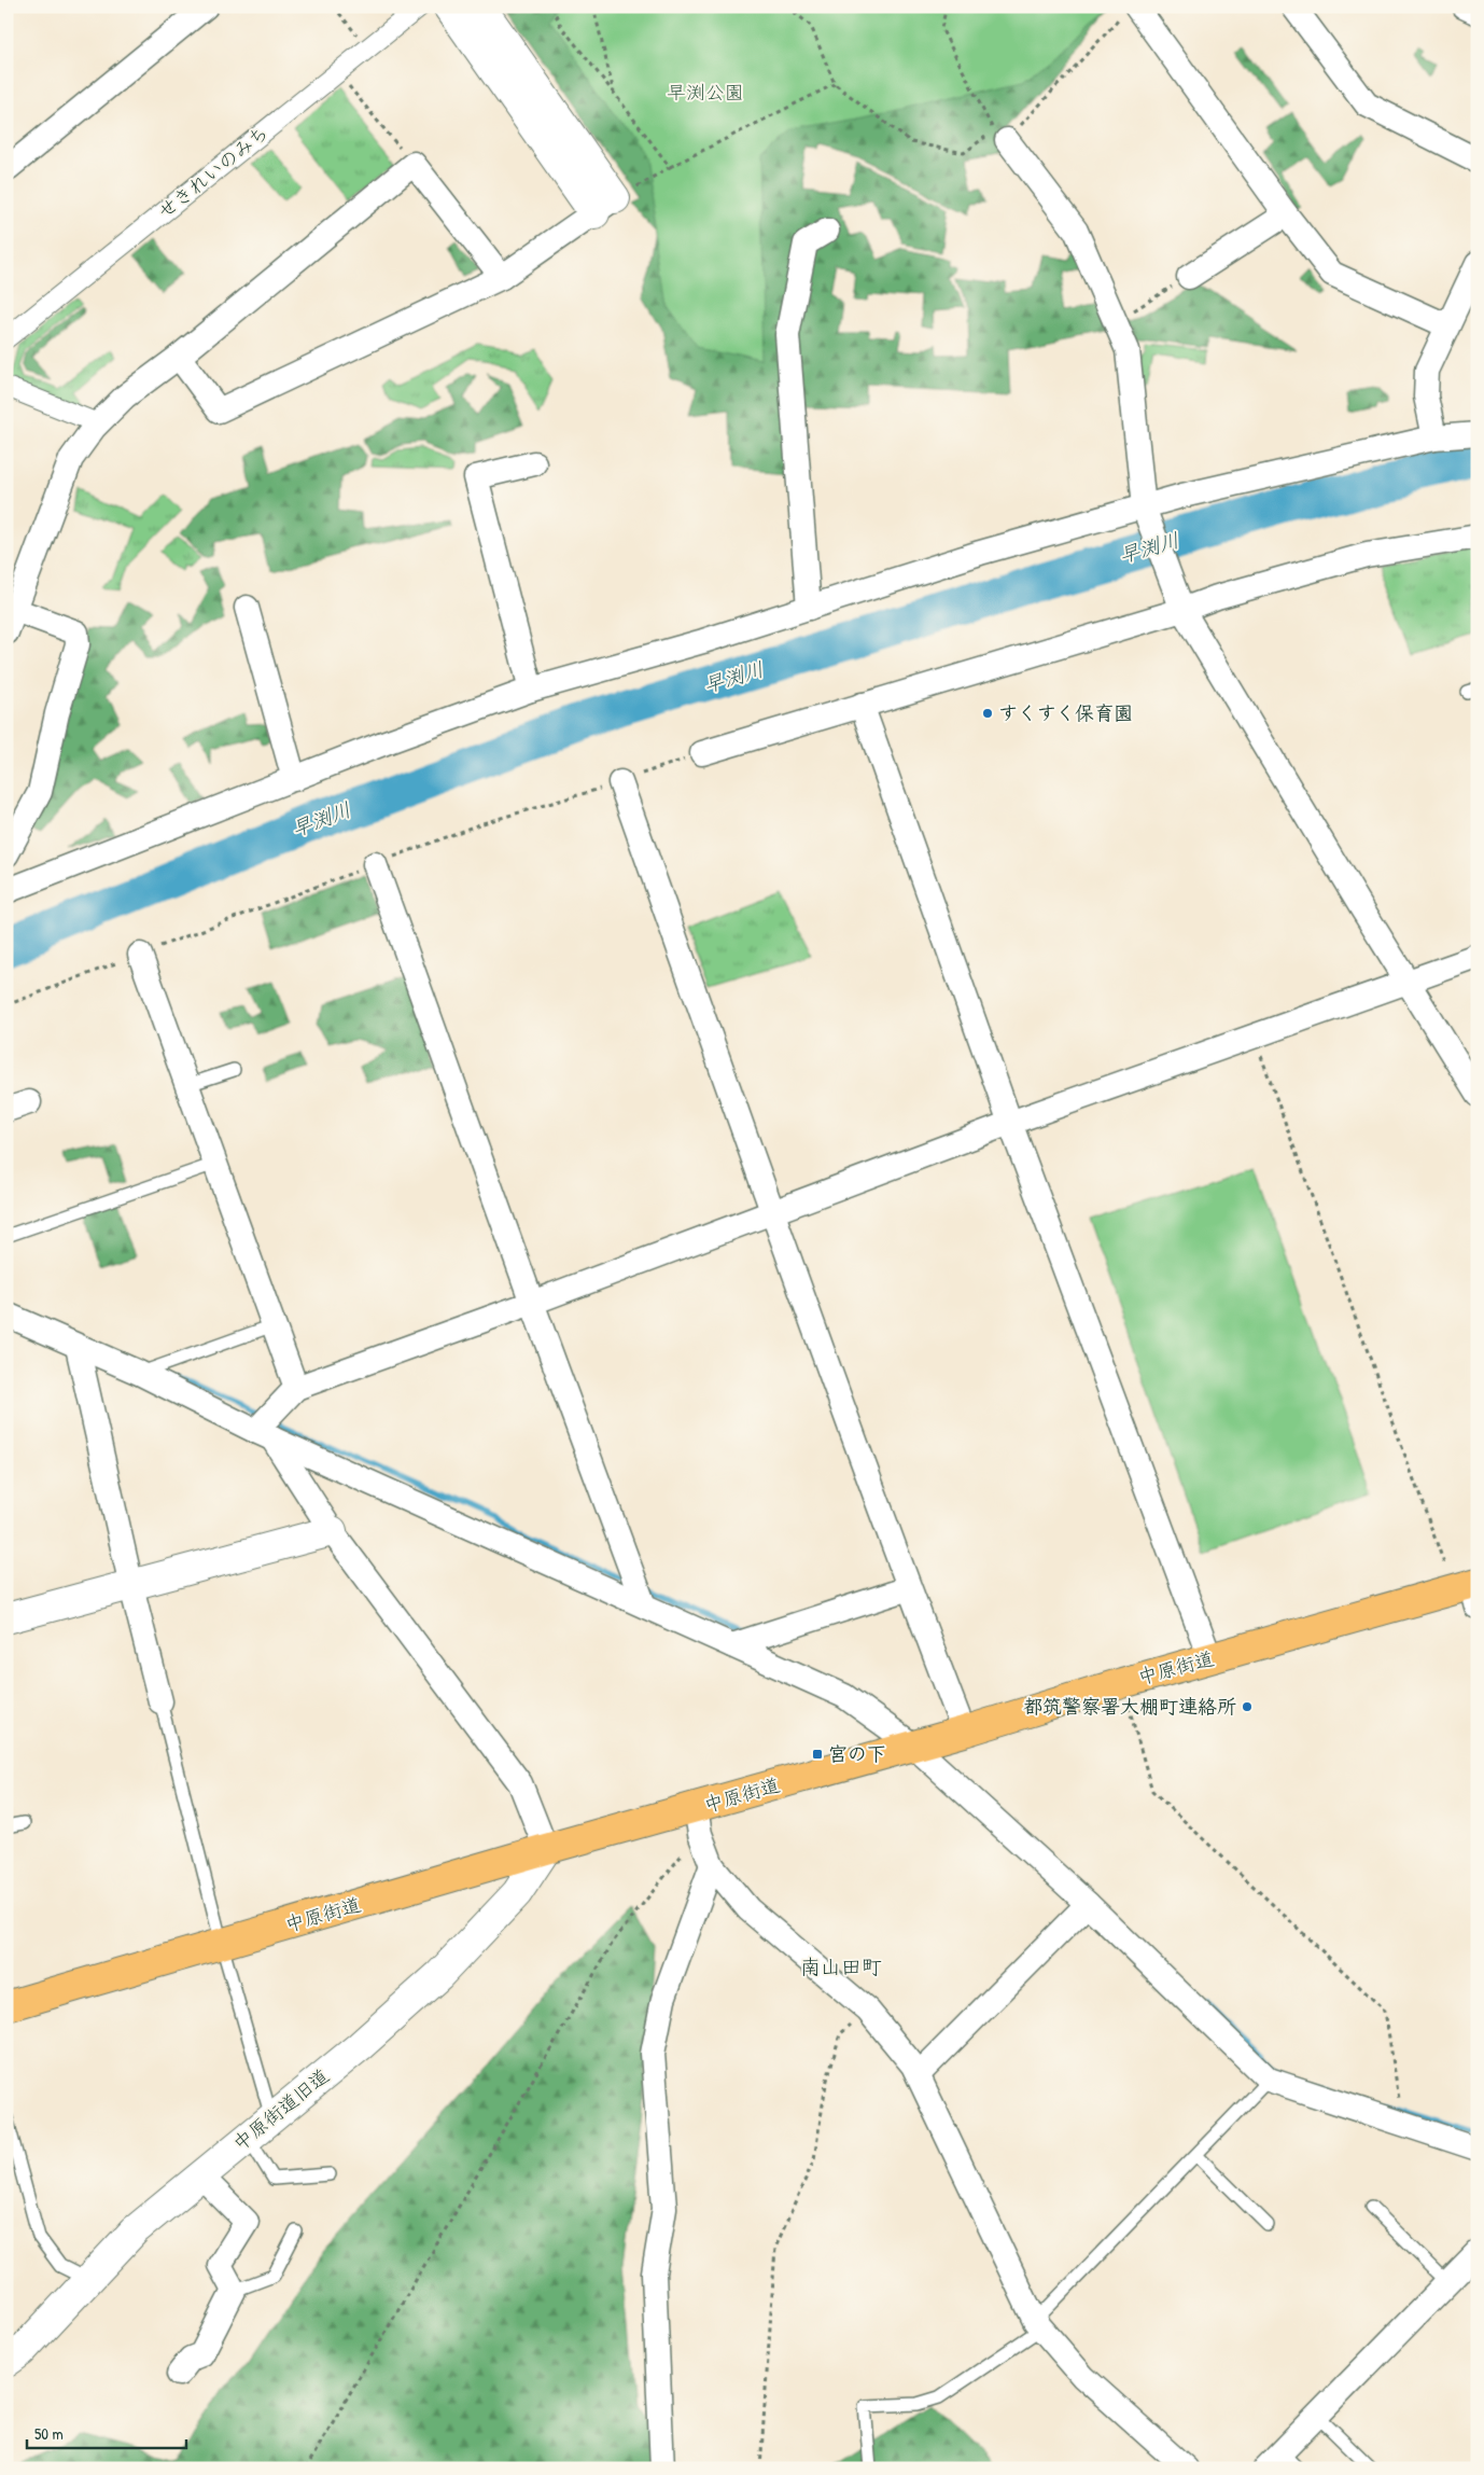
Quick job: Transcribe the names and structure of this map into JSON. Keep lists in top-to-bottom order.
{
  "streets": {
    "main road": ["中原街道"],
    "street": ["せきれいのみち", "中原街道旧道"]
  },
  "crossings": [
    ["中原街道", "中原街道旧道"]
  ],
  "districts": ["南山田町"],
  "water": ["早渕川"],
  "parks": ["早渕公園"],
  "places": {
    "other": ["すくすく保育園", "都筑警察署大棚町連絡所"],
    "transit": ["宮の下"]
  },
  "scale_bar": "50 m"
}
